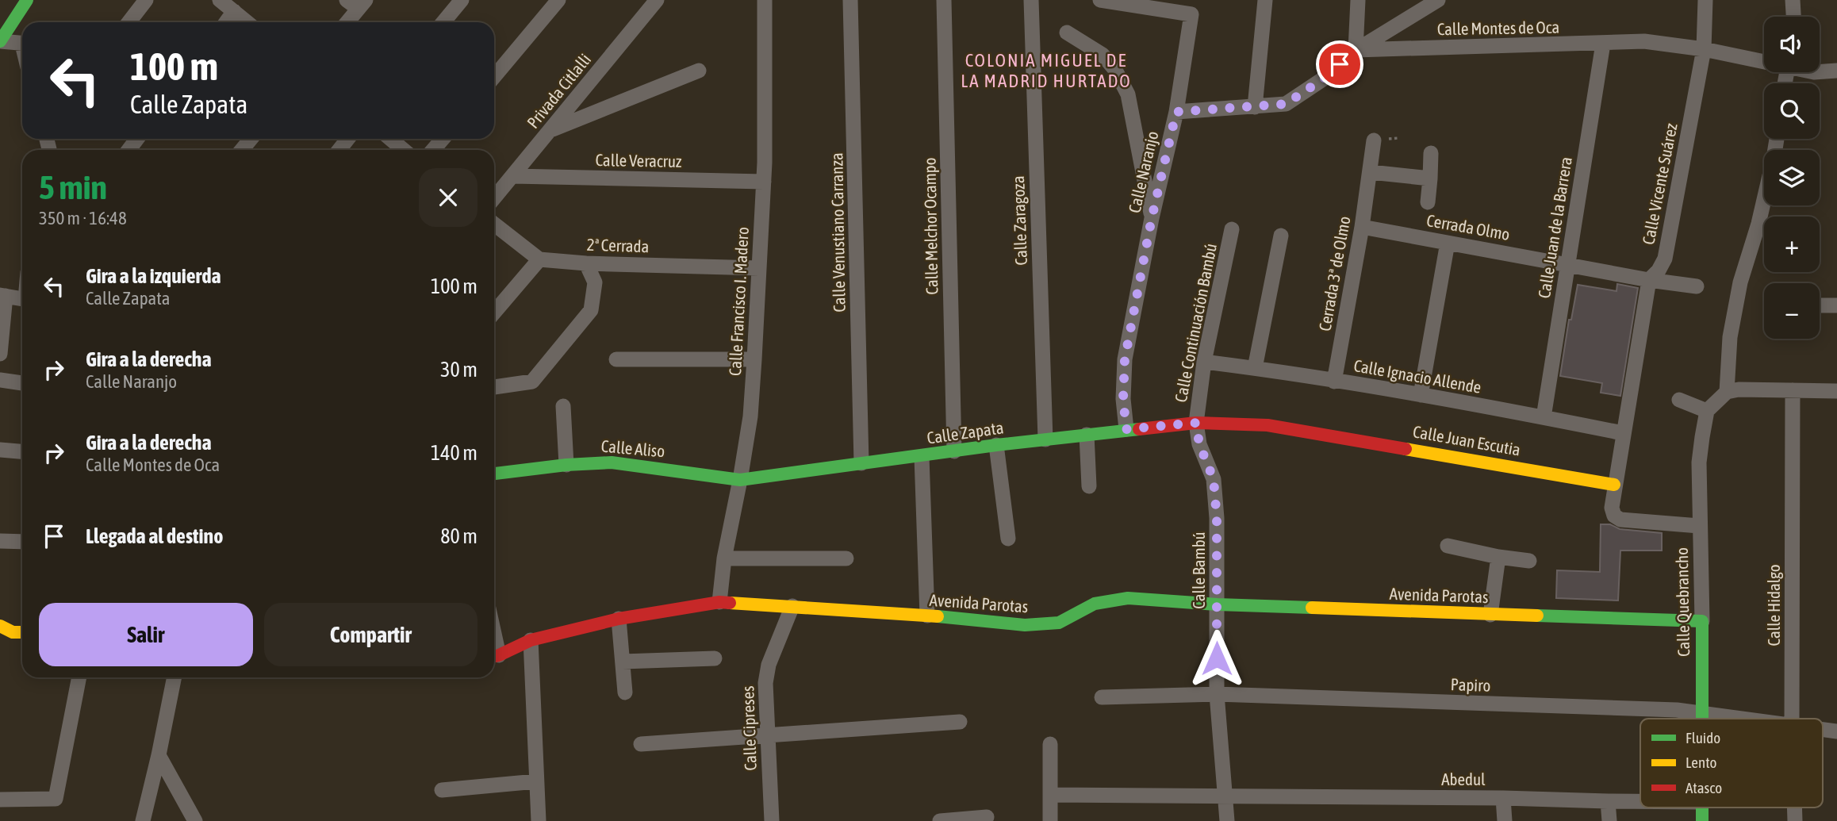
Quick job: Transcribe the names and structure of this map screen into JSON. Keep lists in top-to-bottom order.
{
  "streets": {
    "street": [
      "Calle Montes de Oca",
      "Privada Citlalli",
      "Calle Veracruz",
      "Calle Naranjo",
      "Calle Vicente Suárez",
      "Calle Zaragoza",
      "Calle Melchor Ocampo",
      "Cerrada Olmo",
      "Calle Juan de la Barrera",
      "Calle Venustiano Carranza",
      "2ª Cerrada",
      "Cerrada 3ª de Olmo",
      "Calle Francisco I. Madero",
      "Calle Continuación Bambú",
      "Calle Ignacio Allende",
      "Calle Zapata",
      "Calle Juan Escutia",
      "Calle Aliso",
      "Calle Bambú",
      "Avenida Parotas",
      "Calle Quebrancho",
      "Calle Hidalgo",
      "Papiro",
      "Calle Cipreses",
      "Abedul"
    ]
  },
  "crossings": [
    ["Calle Montes de Oca", "Calle Vicente Suárez"],
    ["Calle Montes de Oca", "Calle Juan de la Barrera"],
    ["Privada Citlalli", "Calle Veracruz"],
    ["Calle Veracruz", "Calle Francisco I. Madero"],
    ["Calle Naranjo", "Calle Zapata"],
    ["Calle Vicente Suárez", "Cerrada Olmo"],
    ["Calle Vicente Suárez", "Calle Ignacio Allende"],
    ["Calle Vicente Suárez", "Calle Juan Escutia"],
    ["Calle Zaragoza", "Calle Zapata"],
    ["Calle Melchor Ocampo", "Calle Zapata"],
    ["Cerrada Olmo", "Calle Juan de la Barrera"],
    ["Cerrada Olmo", "Cerrada 3ª de Olmo"],
    ["Calle Juan de la Barrera", "Calle Ignacio Allende"],
    ["Calle Venustiano Carranza", "Calle Zapata"],
    ["2ª Cerrada", "Calle Francisco I. Madero"],
    ["Cerrada 3ª de Olmo", "Calle Ignacio Allende"],
    ["Calle Francisco I. Madero", "Calle Zapata"],
    ["Calle Francisco I. Madero", "Calle Aliso"],
    ["Calle Francisco I. Madero", "Avenida Parotas"],
    ["Calle Continuación Bambú", "Calle Ignacio Allende"],
    ["Calle Continuación Bambú", "Calle Zapata"],
    ["Calle Continuación Bambú", "Calle Juan Escutia"],
    ["Calle Continuación Bambú", "Calle Bambú"],
    ["Calle Zapata", "Calle Juan Escutia"],
    ["Calle Zapata", "Calle Aliso"],
    ["Calle Zapata", "Calle Bambú"],
    ["Calle Juan Escutia", "Calle Bambú"],
    ["Calle Bambú", "Avenida Parotas"],
    ["Calle Bambú", "Papiro"],
    ["Calle Bambú", "Abedul"],
    ["Avenida Parotas", "Calle Quebrancho"],
    ["Avenida Parotas", "Calle Cipreses"],
    ["Calle Quebrancho", "Papiro"]
  ],
  "districts": ["COLONIA MIGUEL DE LA MADRID HURTADO"],
  "legend": ["Fluido", "Lento", "Atasco"],
  "page": {
    "map_buttons": ["+", "−"],
    "turn": ["100 m", "Calle Zapata"],
    "heading": ["5 min", "350 m · 16:48"],
    "list": [
      {
        "name": "Gira a la izquierda",
        "note": "Calle Zapata",
        "value": "100 m"
      },
      {
        "name": "Gira a la derecha",
        "note": "Calle Naranjo",
        "value": "30 m"
      },
      {
        "name": "Gira a la derecha",
        "note": "Calle Montes de Oca",
        "value": "140 m"
      },
      {
        "name": "Llegada al destino",
        "value": "80 m"
      }
    ],
    "buttons": ["Salir", "Compartir"]
  }
}
